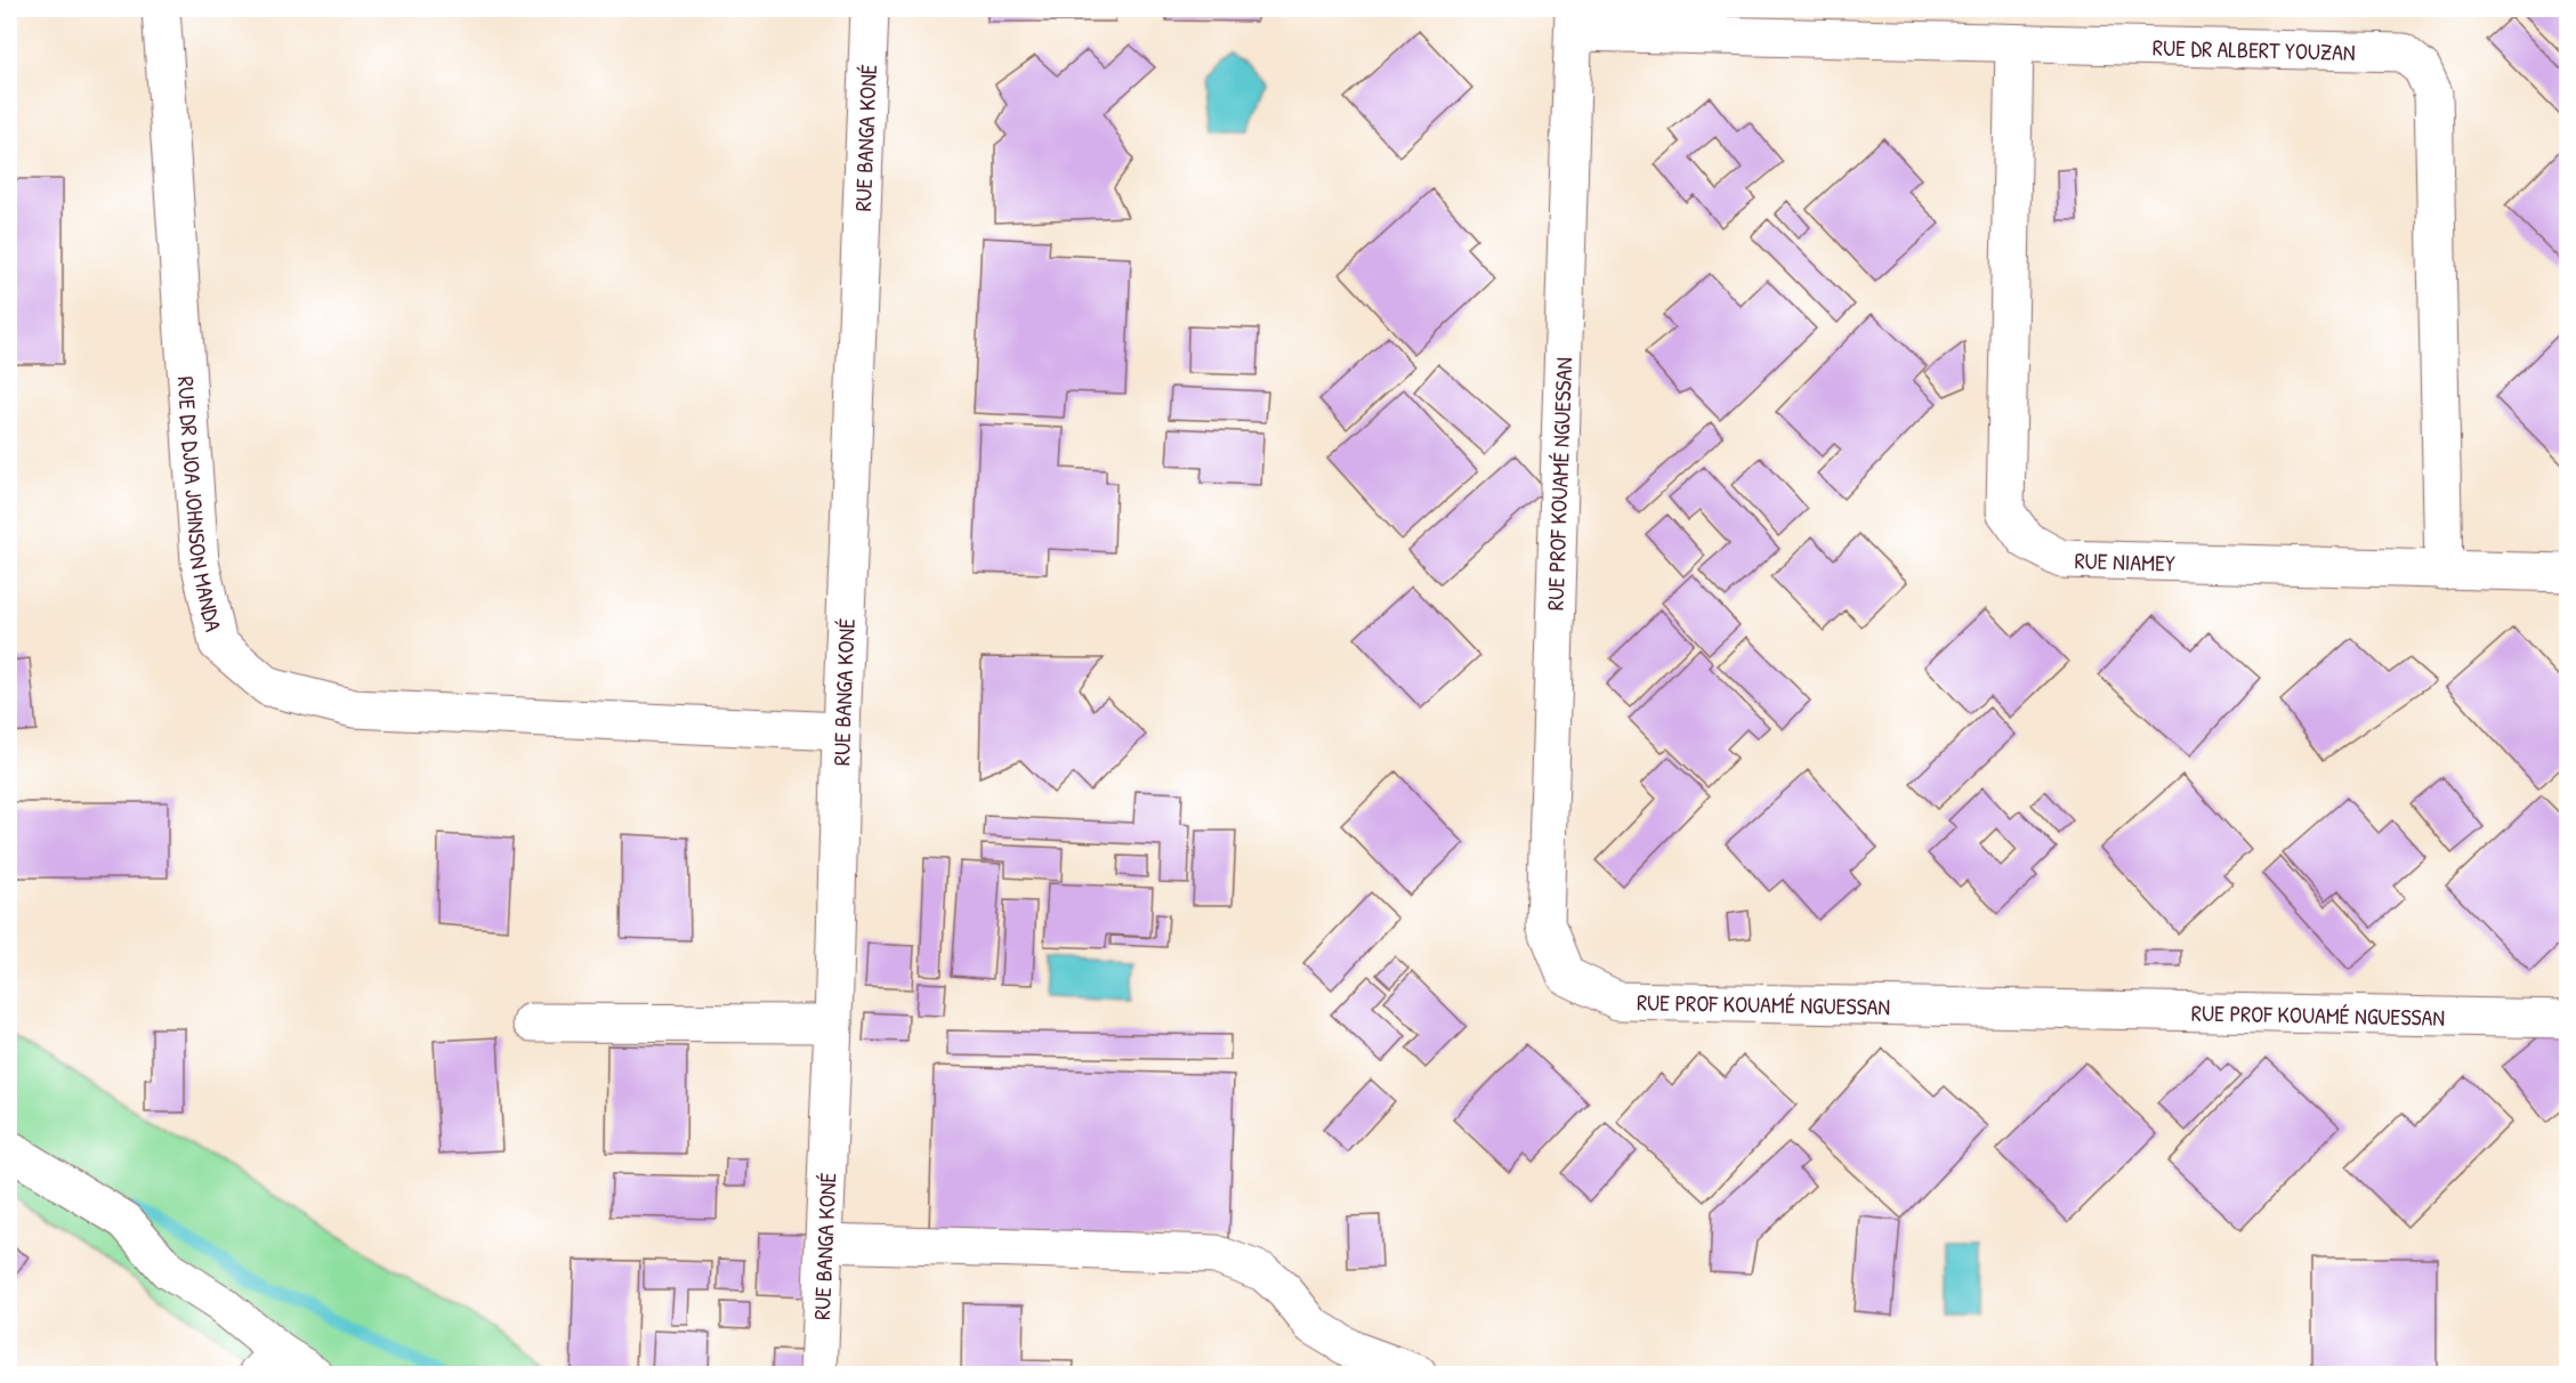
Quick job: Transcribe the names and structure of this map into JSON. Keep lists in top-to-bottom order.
{
  "streets": {
    "street": [
      "RUE DR ALBERT YOUZAN",
      "RUE BANGA KONÉ",
      "RUE PROF KOUAMÉ NGUESSAN",
      "RUE DR DJOA JOHNSON MANDA",
      "RUE NIAMEY"
    ]
  },
  "crossings": [
    ["RUE DR ALBERT YOUZAN", "RUE PROF KOUAMÉ NGUESSAN"],
    ["RUE DR ALBERT YOUZAN", "RUE NIAMEY"],
    ["RUE BANGA KONÉ", "RUE DR DJOA JOHNSON MANDA"]
  ]
}
